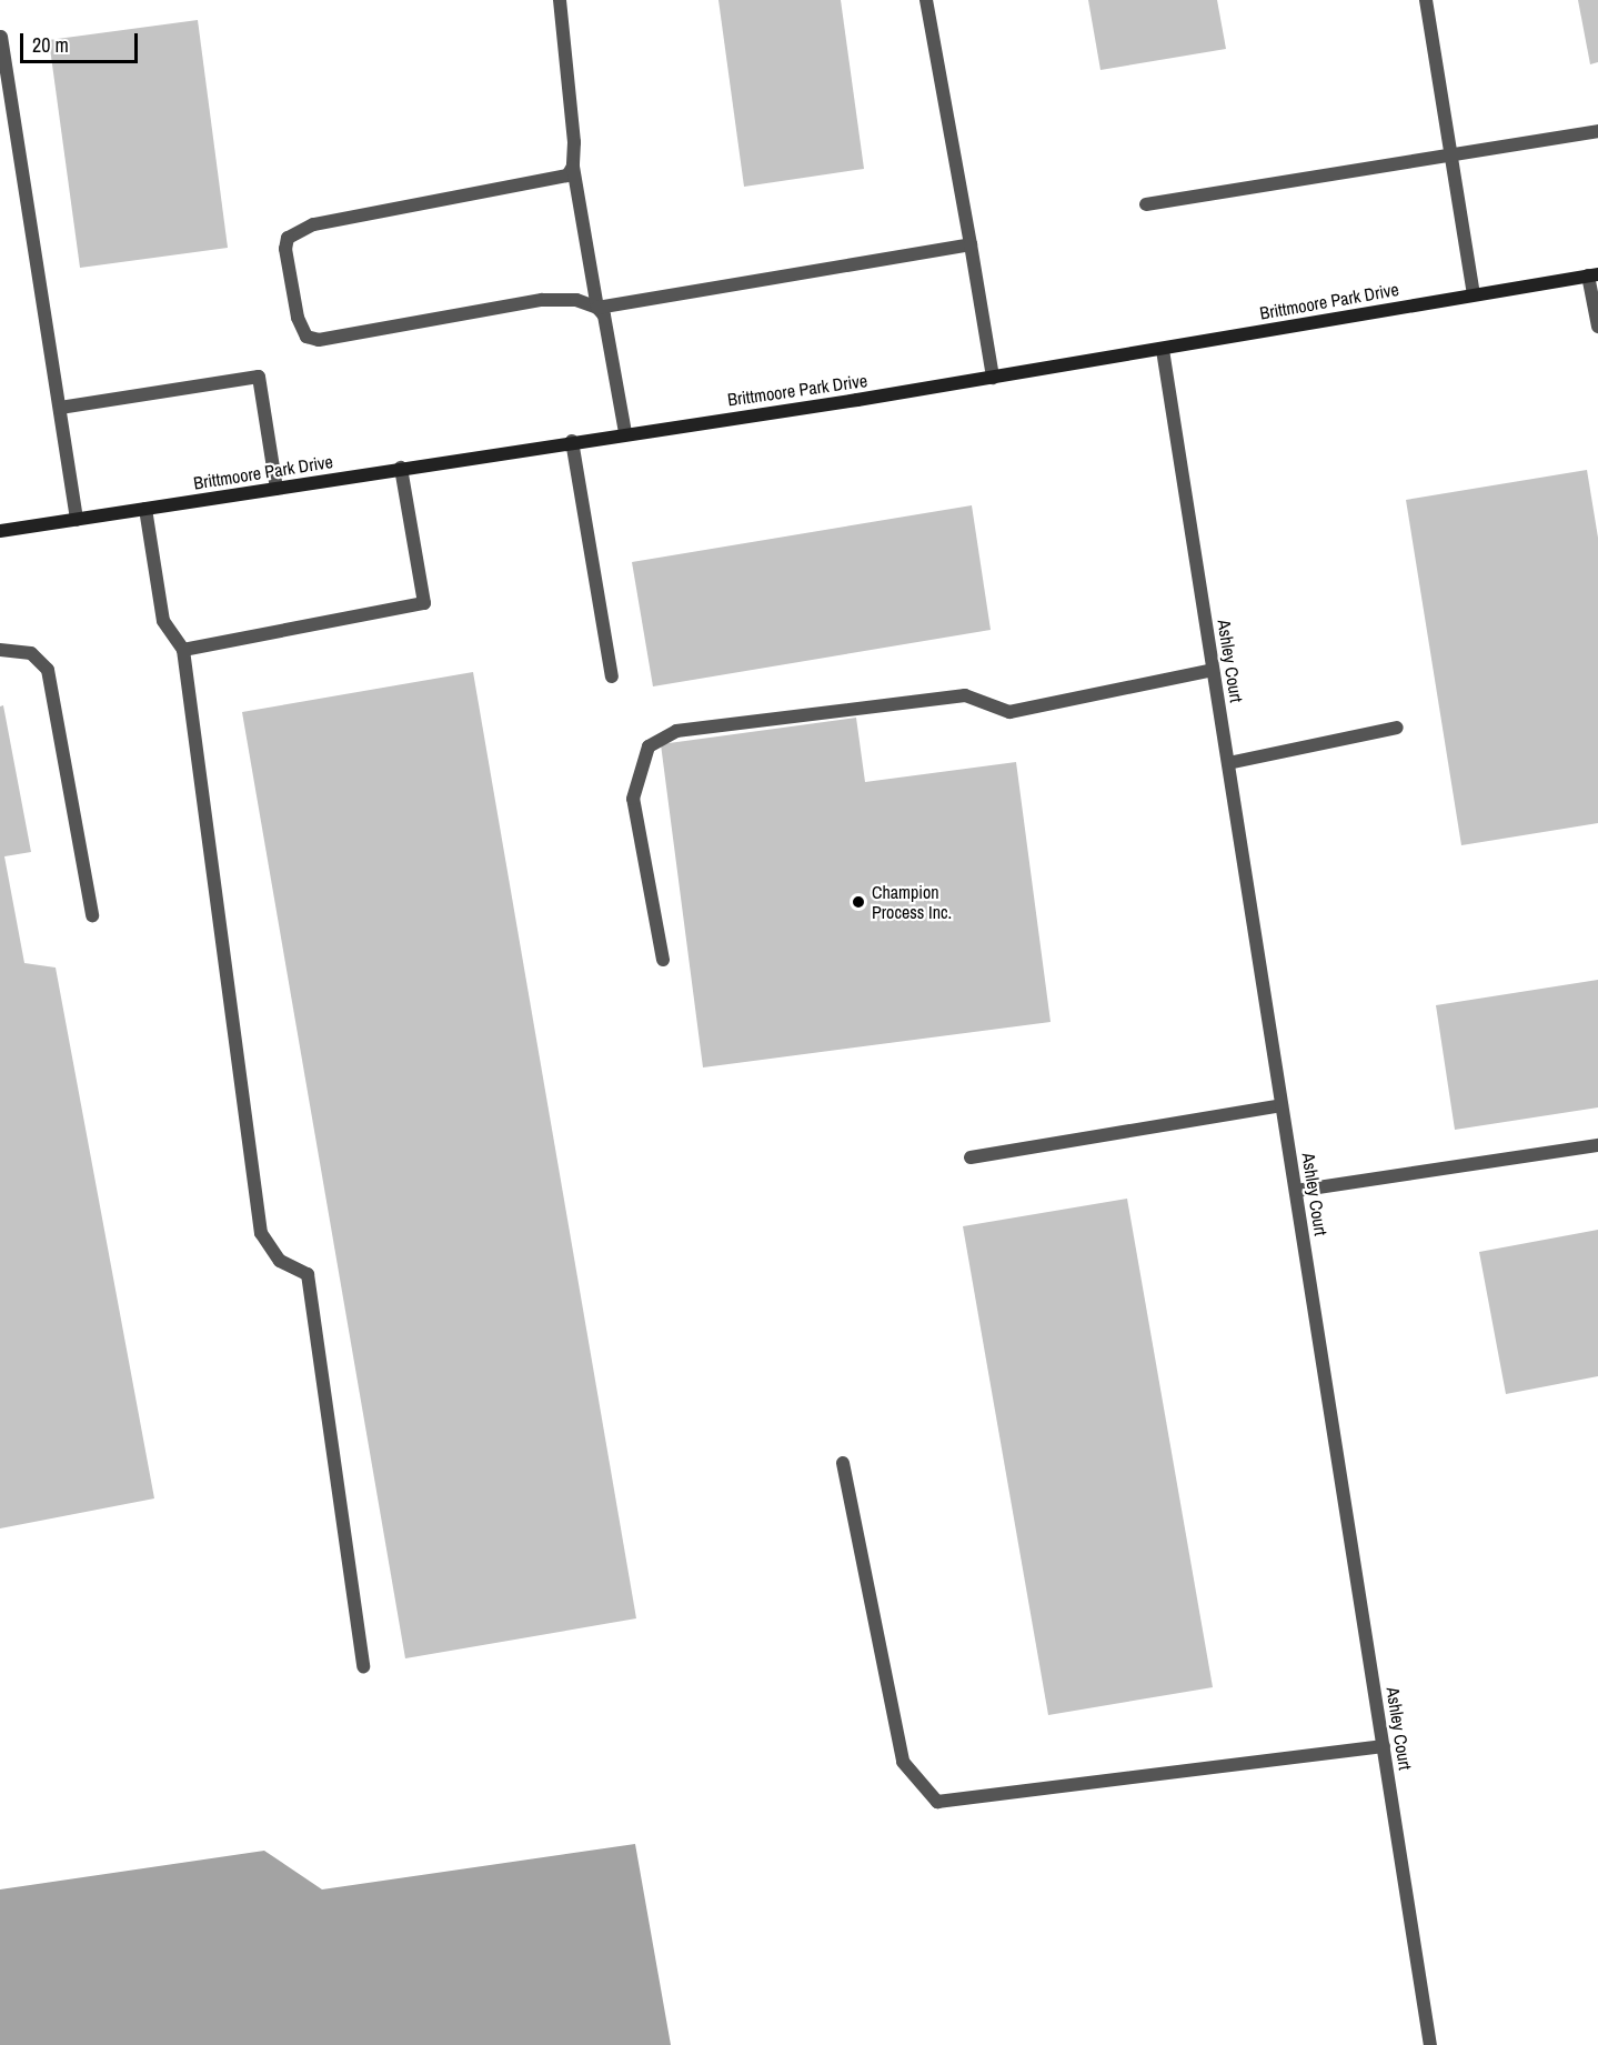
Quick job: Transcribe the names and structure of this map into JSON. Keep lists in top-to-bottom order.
{
  "streets": {
    "street": ["Brittmoore Park Drive", "Ashley Court"]
  },
  "crossings": [
    ["Brittmoore Park Drive", "Ashley Court"]
  ],
  "places": ["Champion Process Inc."],
  "scale_bar": "20 m"
}
